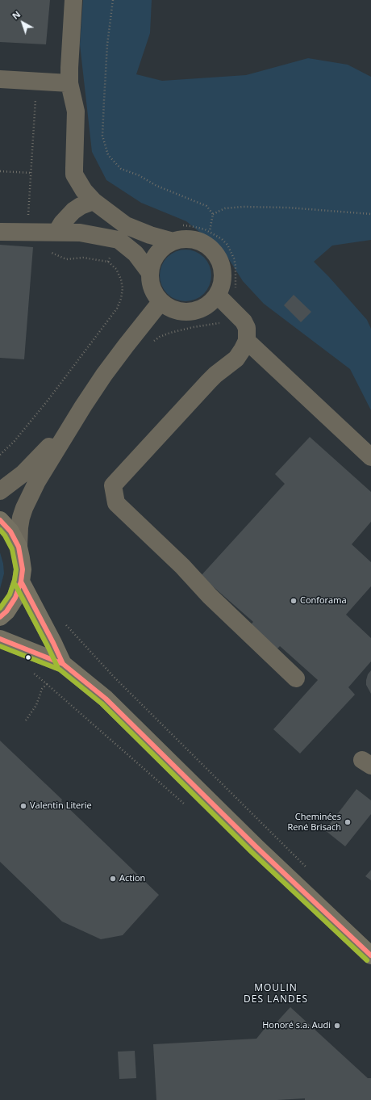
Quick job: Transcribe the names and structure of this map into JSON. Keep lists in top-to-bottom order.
{
  "districts": ["MOULIN DES LANDES"],
  "places": [
    "Conforama",
    "Valentin Literie",
    "Cheminées René Brisach",
    "Action",
    "Honoré s.a. Audi"
  ],
  "north": "top left"
}
